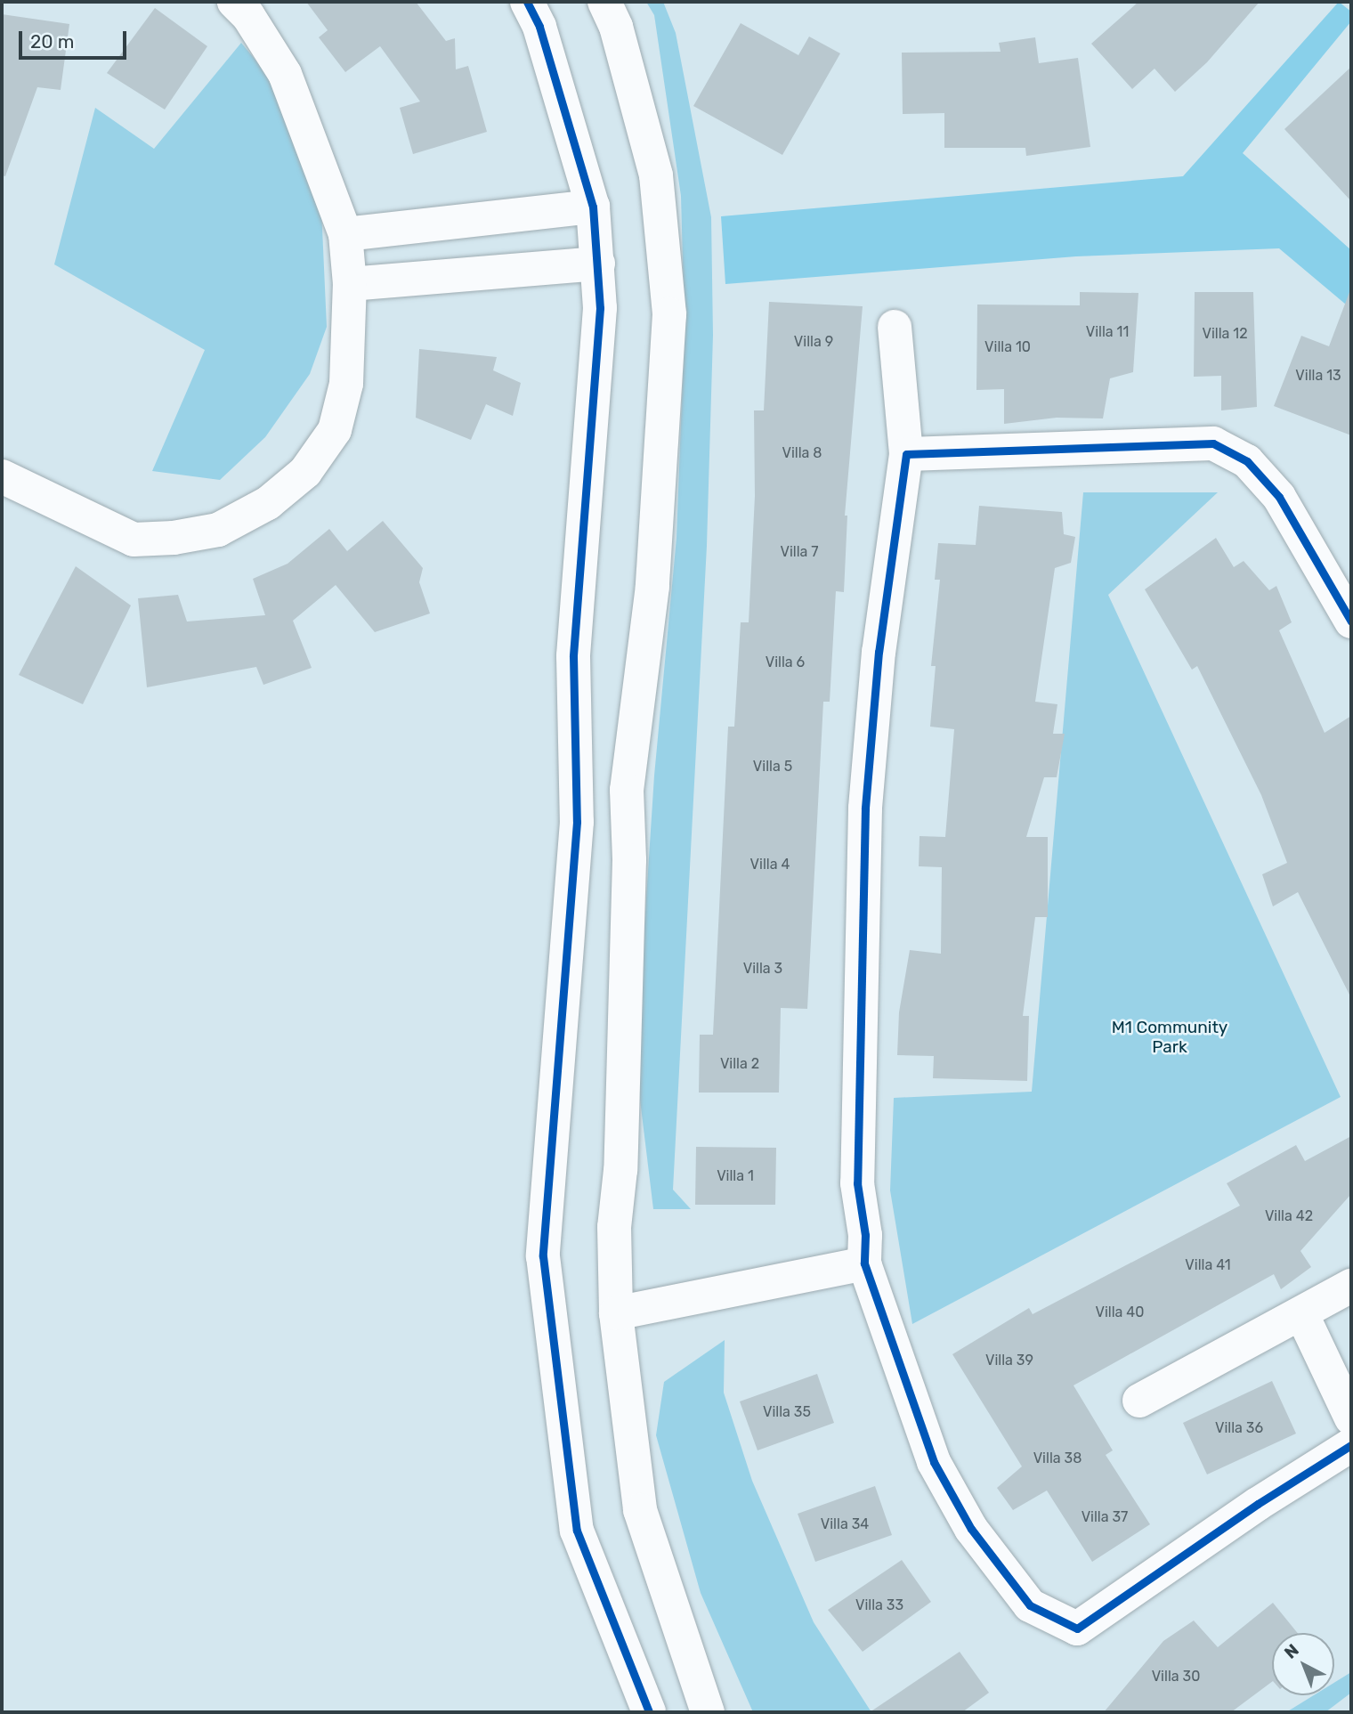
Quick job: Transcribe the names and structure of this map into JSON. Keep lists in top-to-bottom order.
{
  "parks": ["M1 Community Park"],
  "house_numbers": [
    "Villa 11",
    "Villa 12",
    "Villa 9",
    "Villa 10",
    "Villa 13",
    "Villa 8",
    "Villa 7",
    "Villa 6",
    "Villa 5",
    "Villa 4",
    "Villa 3",
    "Villa 2",
    "Villa 1",
    "Villa 42",
    "Villa 41",
    "Villa 40",
    "Villa 39",
    "Villa 35",
    "Villa 36",
    "Villa 38",
    "Villa 37",
    "Villa 34",
    "Villa 33",
    "Villa 30"
  ],
  "scale_bar": "20 m",
  "north": "top left"
}
